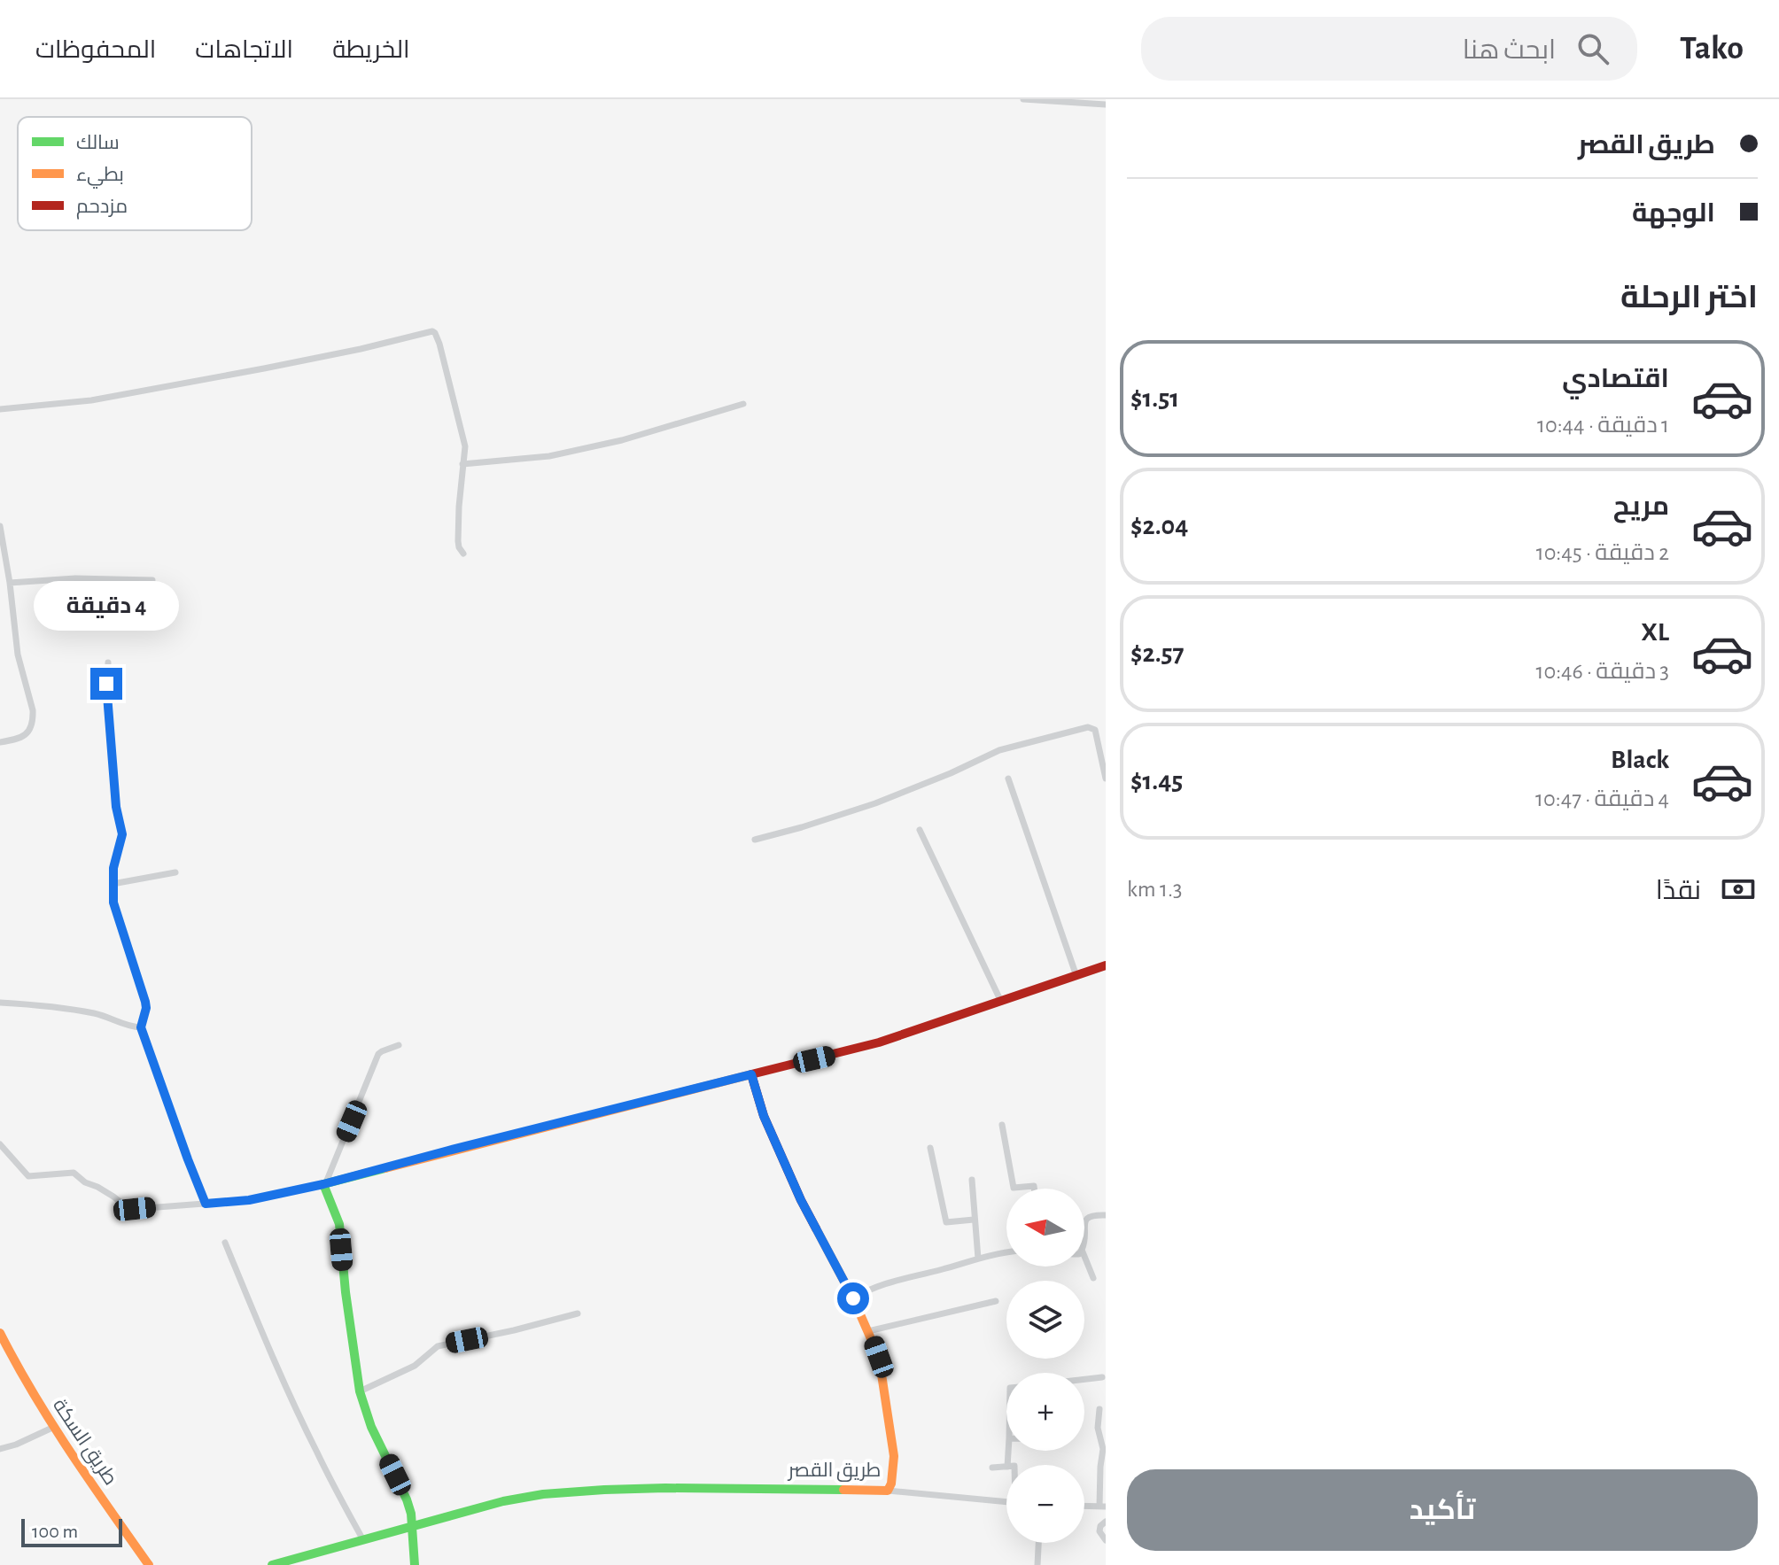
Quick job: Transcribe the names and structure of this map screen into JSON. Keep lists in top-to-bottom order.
{
  "streets": {
    "street": ["طريق السكة", "طريق القصر"]
  },
  "legend": ["سالك", "بطيء", "مزدحم"],
  "scale_bar": "100 m",
  "north": "left",
  "page": {
    "header": "Tako",
    "search": "ابحث هنا",
    "nav": ["الخريطة", "الاتجاهات", "المحفوظات"],
    "banner": ["طريق القصر", "الوجهة"],
    "heading": "اختر الرحلة",
    "list": [
      {
        "name": "اقتصادي",
        "note": "1 دقيقة · 10:44",
        "value": "$1.51"
      },
      {
        "name": "مريح",
        "note": "2 دقيقة · 10:45",
        "value": "$2.04"
      },
      {
        "name": "XL",
        "note": "3 دقيقة · 10:46",
        "value": "$2.57"
      },
      {
        "name": "Black",
        "note": "4 دقيقة · 10:47",
        "value": "$1.45"
      }
    ],
    "bubble": "4 دقيقة",
    "pay": ["نقدًا", "1.3 km"],
    "map_buttons": ["+", "−"],
    "buttons": "تأكيد",
    "scale": "100 m"
  }
}
